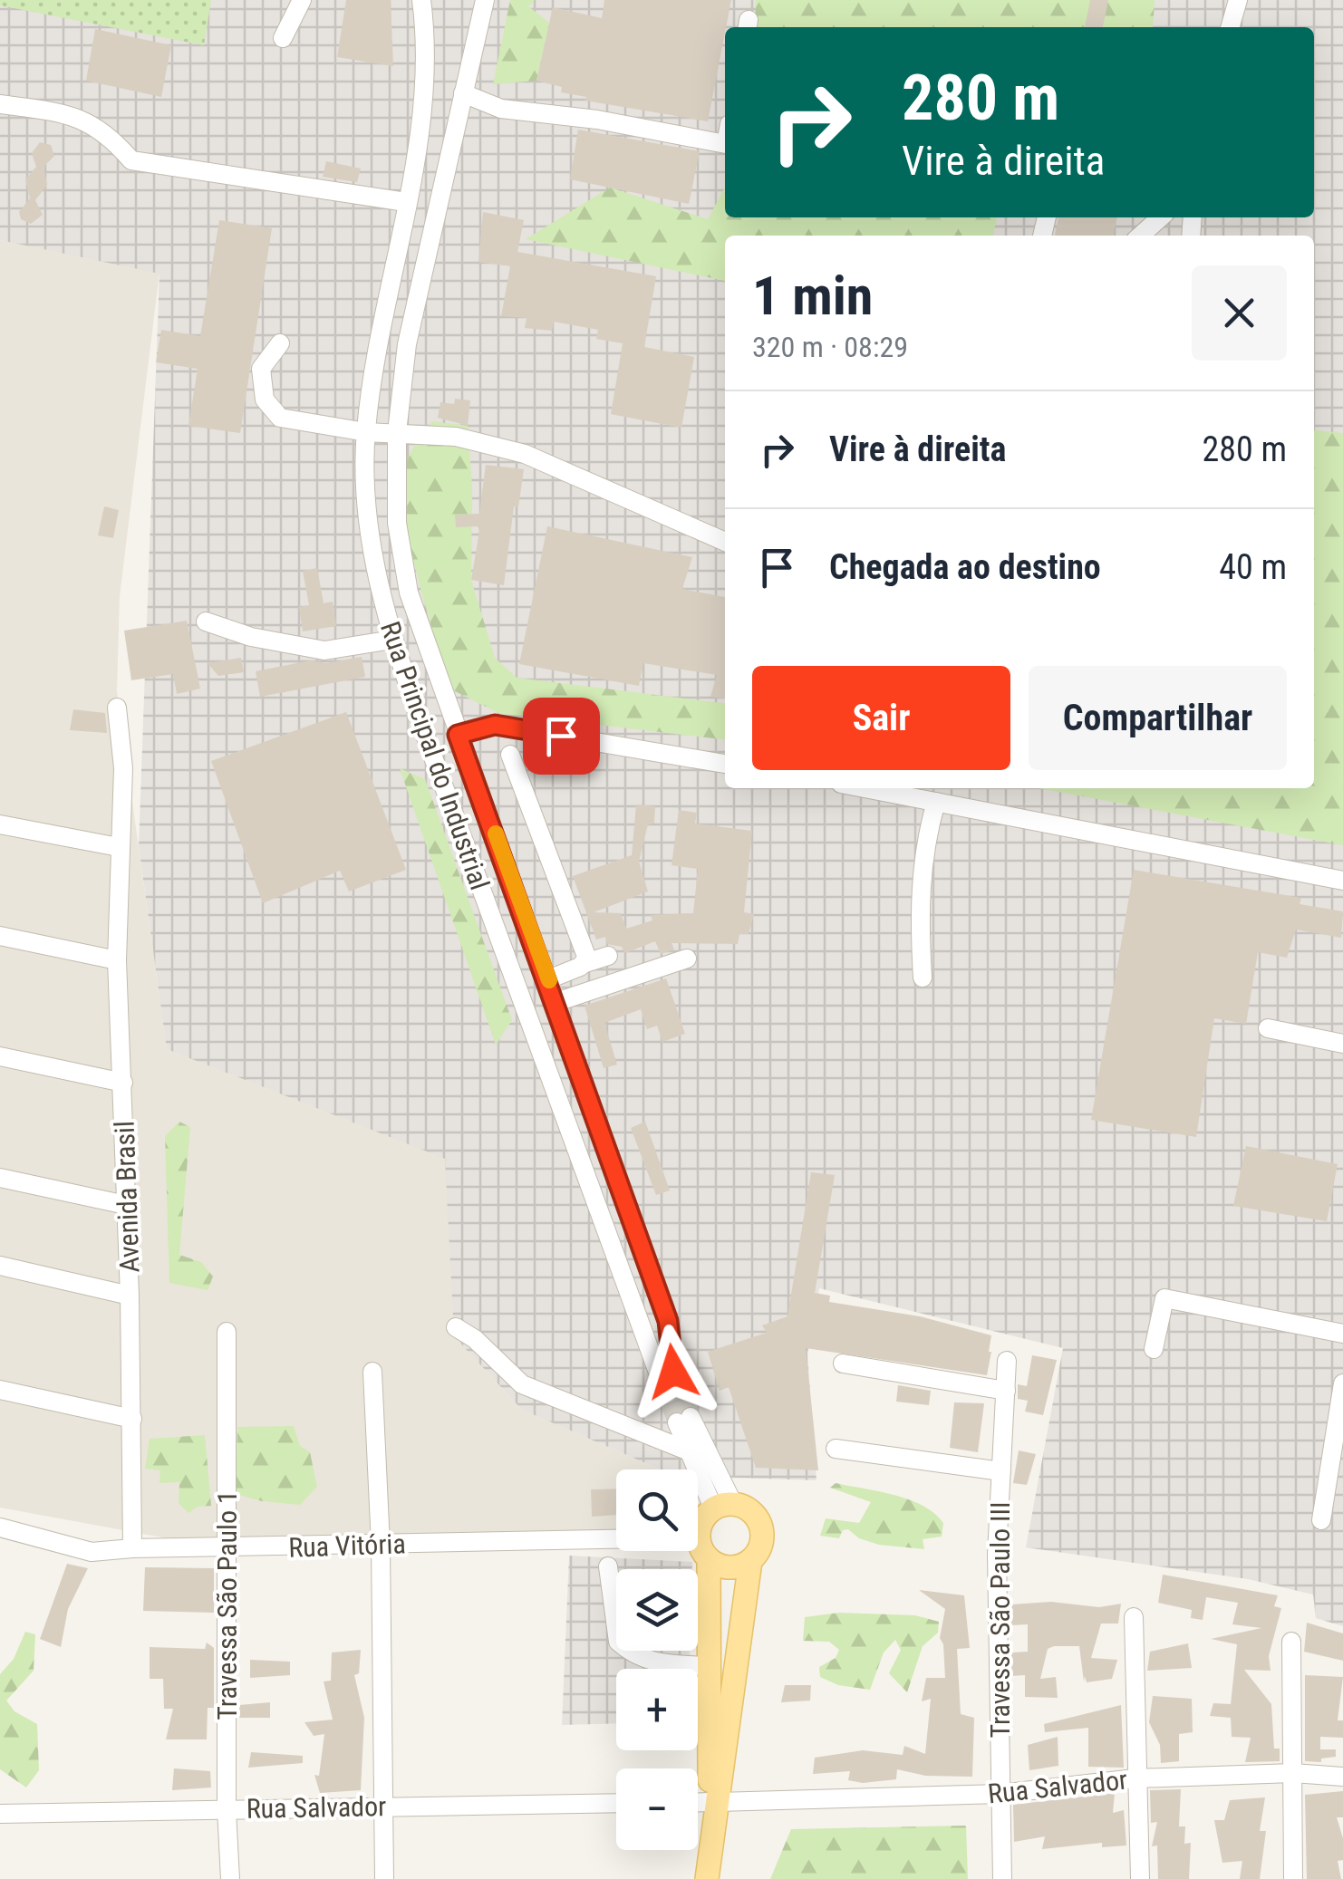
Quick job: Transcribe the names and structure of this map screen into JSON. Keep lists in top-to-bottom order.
{
  "streets": {
    "street": [
      "Rua Principal do Industrial",
      "Avenida Brasil",
      "Rua Vitória",
      "Travessa São Paulo 1",
      "Travessa São Paulo III",
      "Rua Salvador"
    ]
  },
  "crossings": [
    ["Avenida Brasil", "Rua Vitória"],
    ["Rua Vitória", "Travessa São Paulo 1"],
    ["Travessa São Paulo 1", "Rua Salvador"],
    ["Travessa São Paulo III", "Rua Salvador"]
  ],
  "page": {
    "turn": ["280 m", "Vire à direita"],
    "heading": ["1 min", "320 m · 08:29"],
    "list": [
      {
        "name": "Vire à direita",
        "value": "280 m"
      },
      {
        "name": "Chegada ao destino",
        "value": "40 m"
      }
    ],
    "buttons": ["Sair", "Compartilhar"],
    "map_buttons": ["+", "−"]
  }
}
